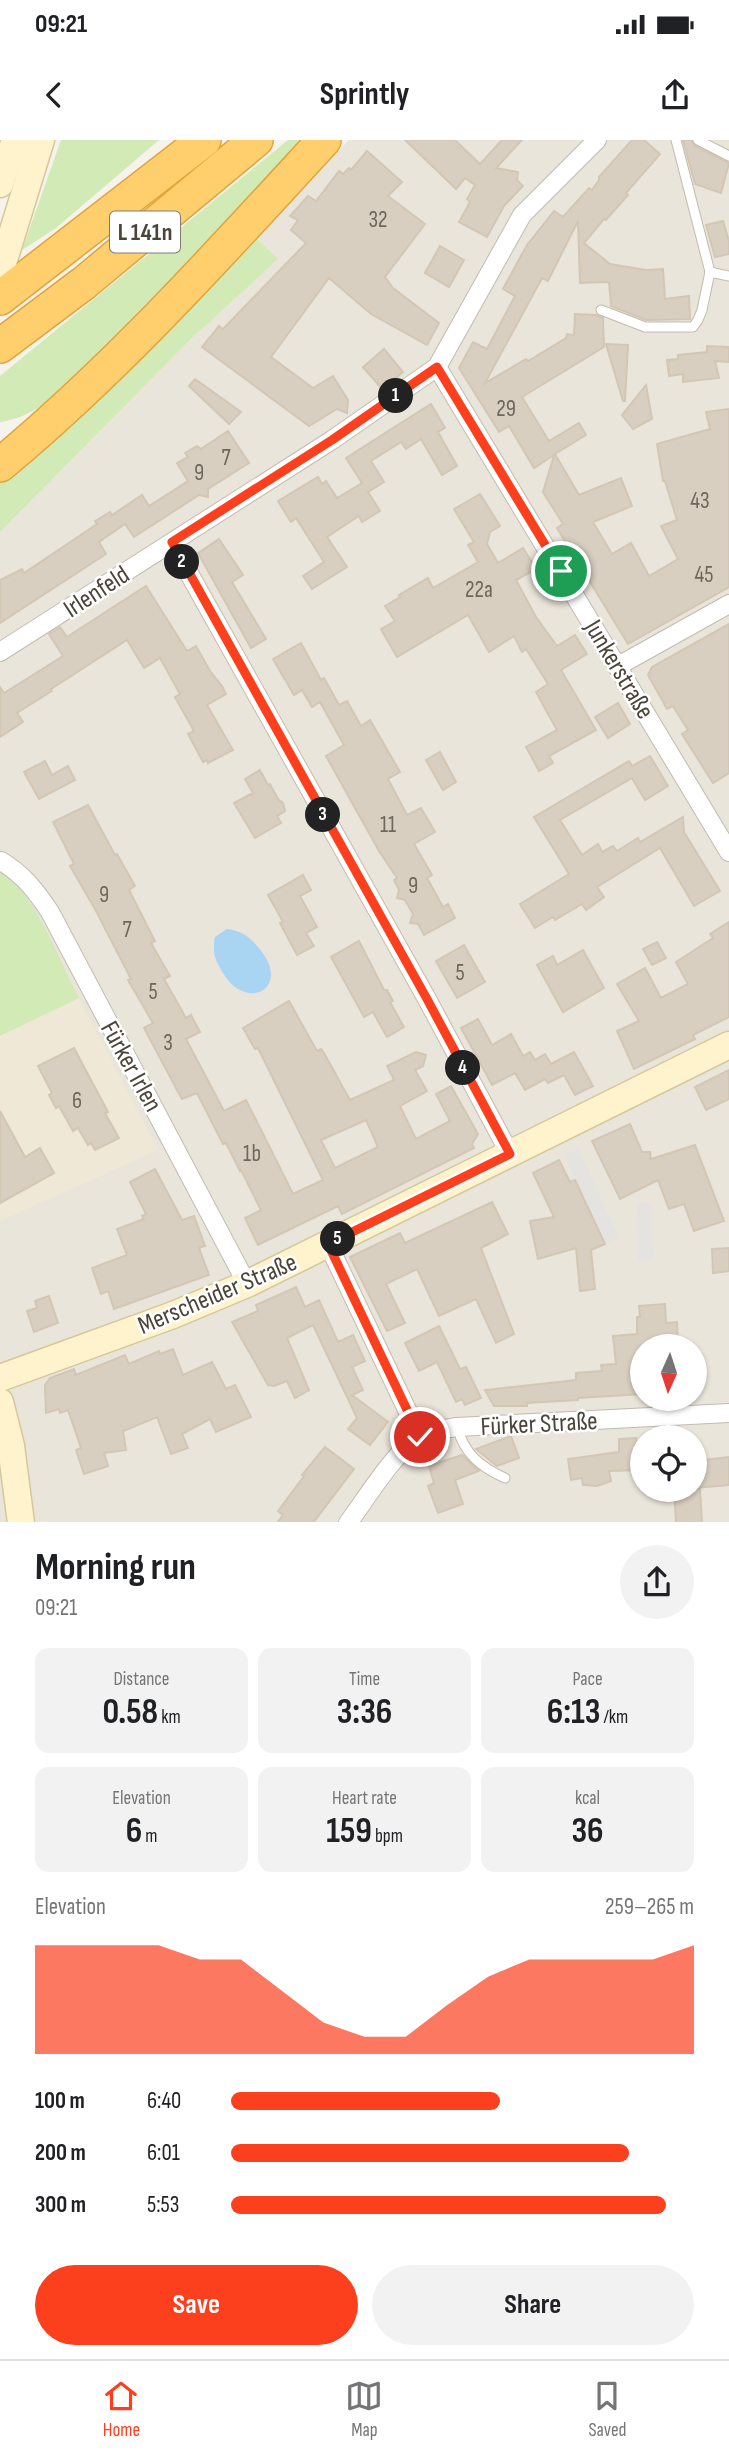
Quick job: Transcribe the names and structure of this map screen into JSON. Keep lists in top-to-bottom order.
{
  "streets": {
    "highway": ["L 141n"],
    "main road": ["Merscheider Straße"],
    "street": [
      "Irlenfeld",
      "Junkerstraße",
      "Fürker Irlen",
      "Fürker Straße"
    ]
  },
  "crossings": [
    ["Irlenfeld", "Junkerstraße"],
    ["Fürker Irlen", "Merscheider Straße"]
  ],
  "house_numbers": [
    "32",
    "29",
    "7",
    "9",
    "43",
    "45",
    "22a",
    "11",
    "9",
    "9",
    "7",
    "5",
    "5",
    "3",
    "6",
    "1b"
  ],
  "north": "bottom",
  "page": {
    "status": "09:21",
    "header": "Sprintly",
    "pins": [
      "1",
      "2",
      "3",
      "4",
      "5"
    ],
    "heading": ["Morning run", "09:21"],
    "stats": [
      ["Distance", "0.58 km"],
      ["Time", "3:36"],
      ["Pace", "6:13 /km"],
      ["Elevation", "6 m"],
      ["Heart rate", "159 bpm"],
      ["kcal", "36"]
    ],
    "chart": ["Elevation", "259–265 m"],
    "list": [
      {
        "name": "100 m",
        "note": "6:40"
      },
      {
        "name": "200 m",
        "note": "6:01"
      },
      {
        "name": "300 m",
        "note": "5:53"
      }
    ],
    "buttons": ["Save", "Share"],
    "tabs": ["Home", "Map", "Saved"]
  }
}
